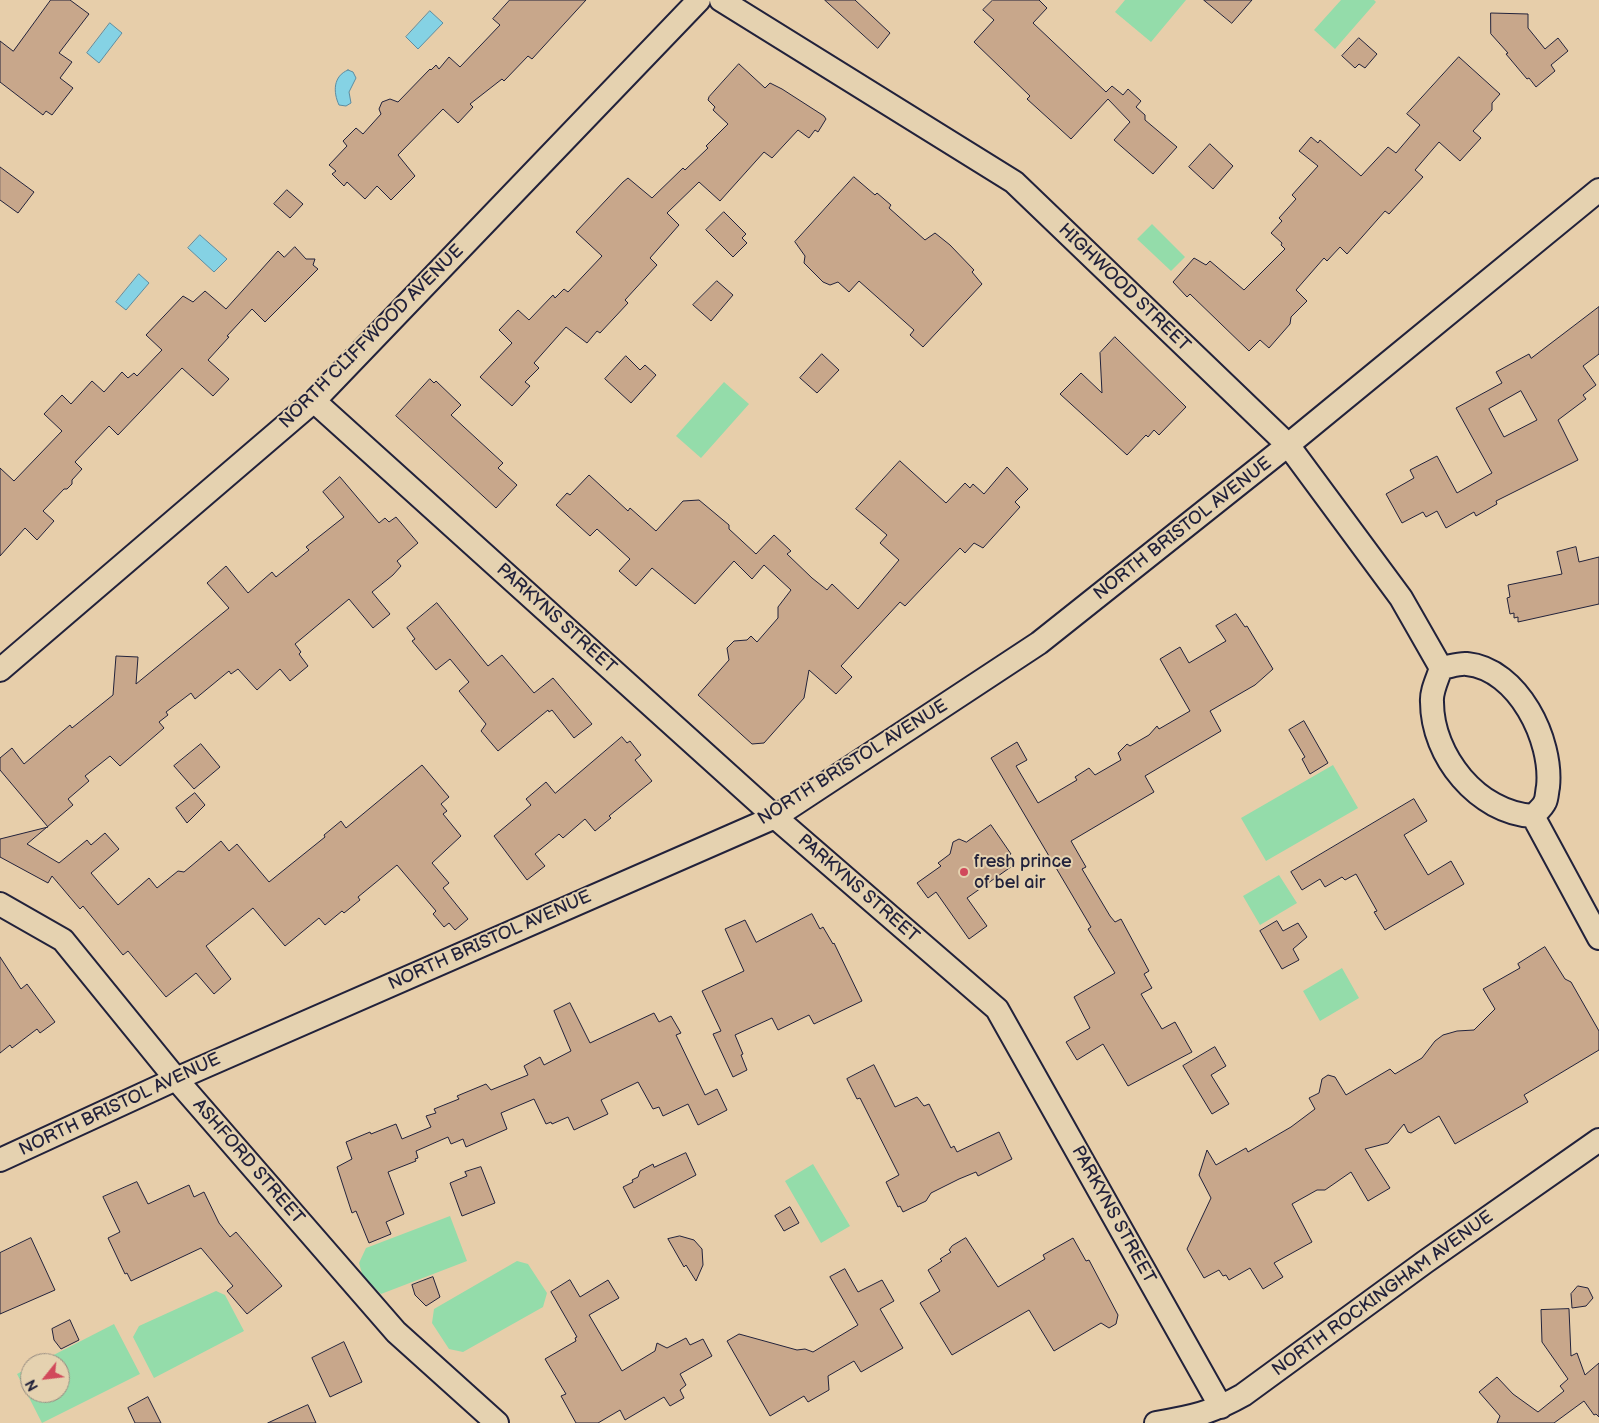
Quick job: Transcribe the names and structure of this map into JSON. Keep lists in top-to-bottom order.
{
  "streets": {
    "street": [
      "HIGHWOOD STREET",
      "NORTH CLIFFWOOD AVENUE",
      "NORTH BRISTOL AVENUE",
      "PARKYNS STREET",
      "ASHFORD STREET",
      "NORTH ROCKINGHAM AVENUE"
    ]
  },
  "crossings": [
    ["HIGHWOOD STREET", "NORTH BRISTOL AVENUE"],
    ["NORTH CLIFFWOOD AVENUE", "PARKYNS STREET"],
    ["NORTH BRISTOL AVENUE", "PARKYNS STREET"],
    ["NORTH BRISTOL AVENUE", "ASHFORD STREET"],
    ["PARKYNS STREET", "NORTH ROCKINGHAM AVENUE"]
  ],
  "places": ["fresh prince of bel air"],
  "north": "bottom left"
}
